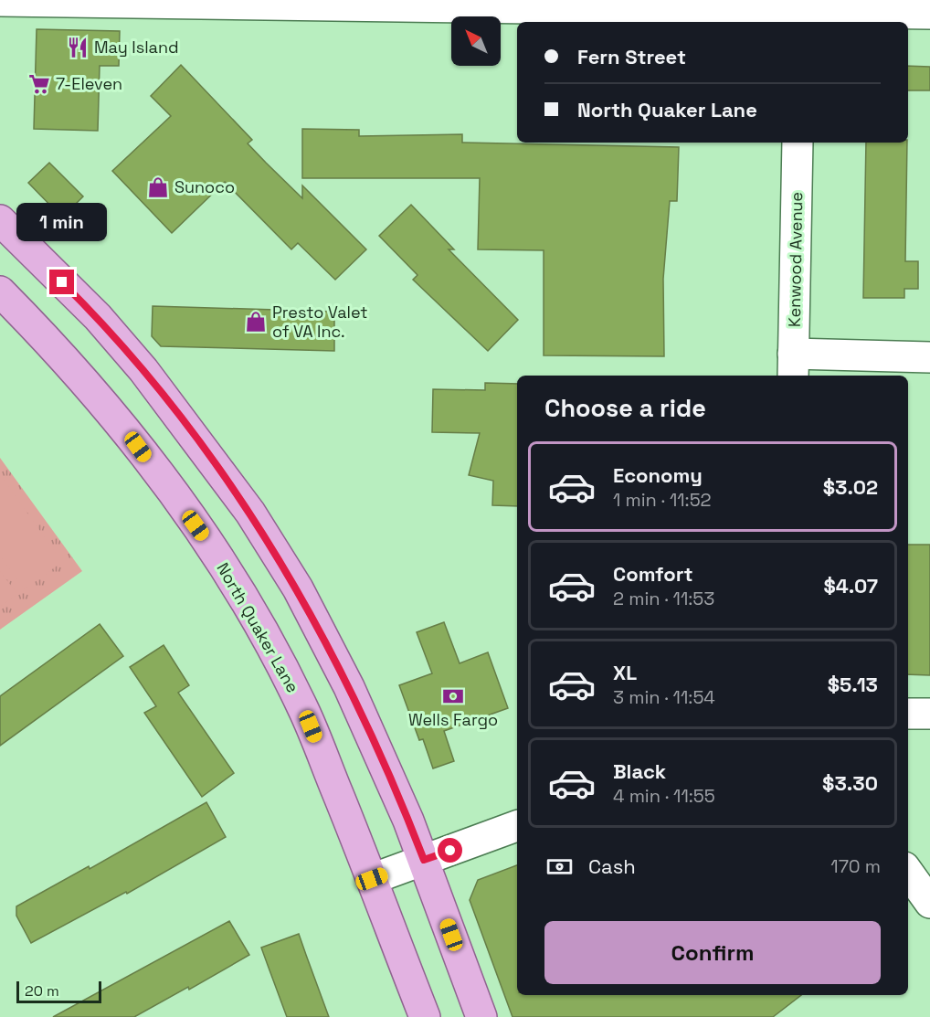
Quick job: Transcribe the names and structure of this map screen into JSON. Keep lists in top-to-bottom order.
{
  "streets": {
    "main road": ["North Quaker Lane"],
    "street": ["Kenwood Avenue"]
  },
  "places": {
    "restaurant": ["May Island"],
    "supermarket": ["7-Eleven"],
    "shop": ["Sunoco", "Presto Valet of VA Inc."],
    "bank": ["Wells Fargo"]
  },
  "scale_bar": "20 m",
  "north": "top left",
  "page": {
    "banner": ["Fern Street", "North Quaker Lane"],
    "bubble": "1 min",
    "heading": "Choose a ride",
    "list": [
      {
        "name": "Economy",
        "note": "1 min · 11:52",
        "value": "$3.02"
      },
      {
        "name": "Comfort",
        "note": "2 min · 11:53",
        "value": "$4.07"
      },
      {
        "name": "XL",
        "note": "3 min · 11:54",
        "value": "$5.13"
      },
      {
        "name": "Black",
        "note": "4 min · 11:55",
        "value": "$3.30"
      }
    ],
    "pay": ["Cash", "170 m"],
    "buttons": "Confirm",
    "scale": "20 m"
  }
}
